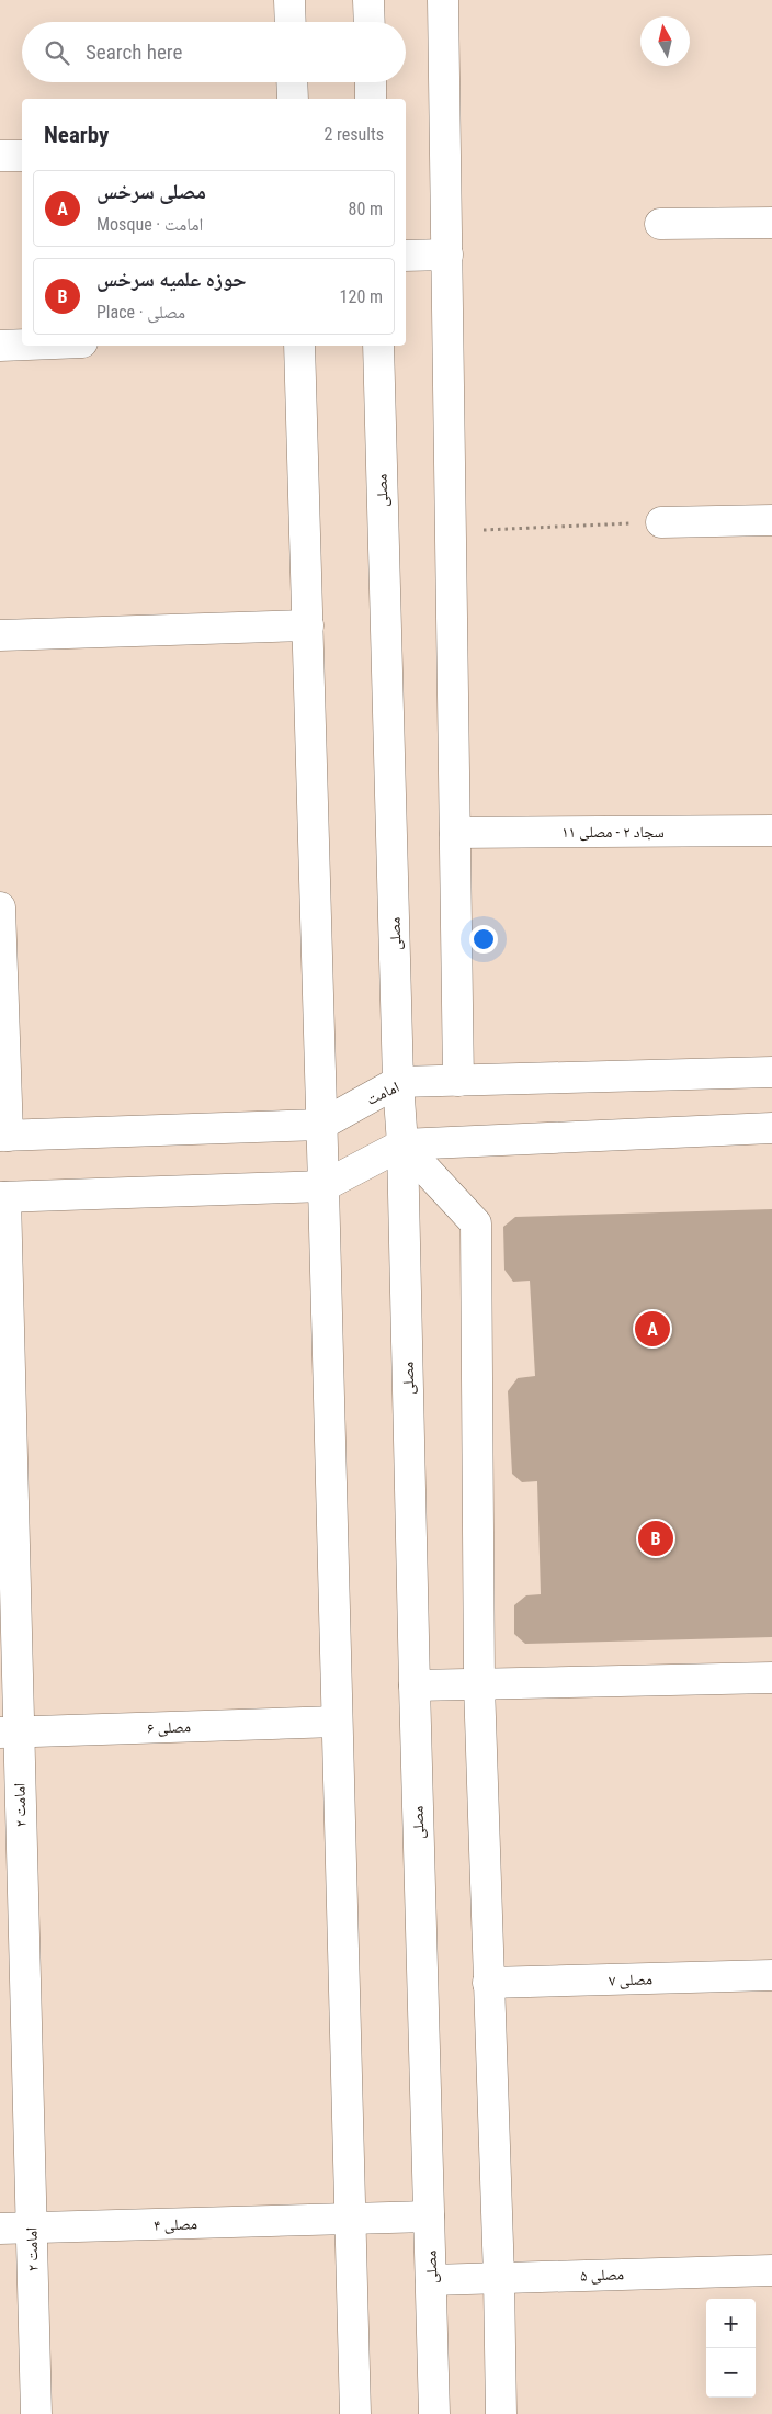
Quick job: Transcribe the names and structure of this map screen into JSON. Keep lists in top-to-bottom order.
{
  "streets": {
    "street": [
      "مصلی",
      "سجاد ۲ - مصلی ۱۱",
      "امامت",
      "مصلی ۶",
      "امامت ۲",
      "مصلی ۷",
      "مصلی ۴",
      "مصلی ۵"
    ]
  },
  "crossings": [
    ["مصلی", "امامت"],
    ["مصلی", "مصلی ۴"],
    ["مصلی", "مصلی ۵"],
    ["مصلی ۶", "امامت ۲"],
    ["امامت ۲", "مصلی ۴"]
  ],
  "north": "top",
  "page": {
    "search": "Search here",
    "heading": ["Nearby", "2 results"],
    "list": [
      {
        "mark": "A",
        "name": "مصلی سرخس",
        "note": "Mosque · امامت",
        "value": "80 m"
      },
      {
        "mark": "B",
        "name": "حوزه علمیه سرخس",
        "note": "Place · مصلی",
        "value": "120 m"
      }
    ],
    "pins": ["A", "B"],
    "map_buttons": ["+", "−"]
  }
}
